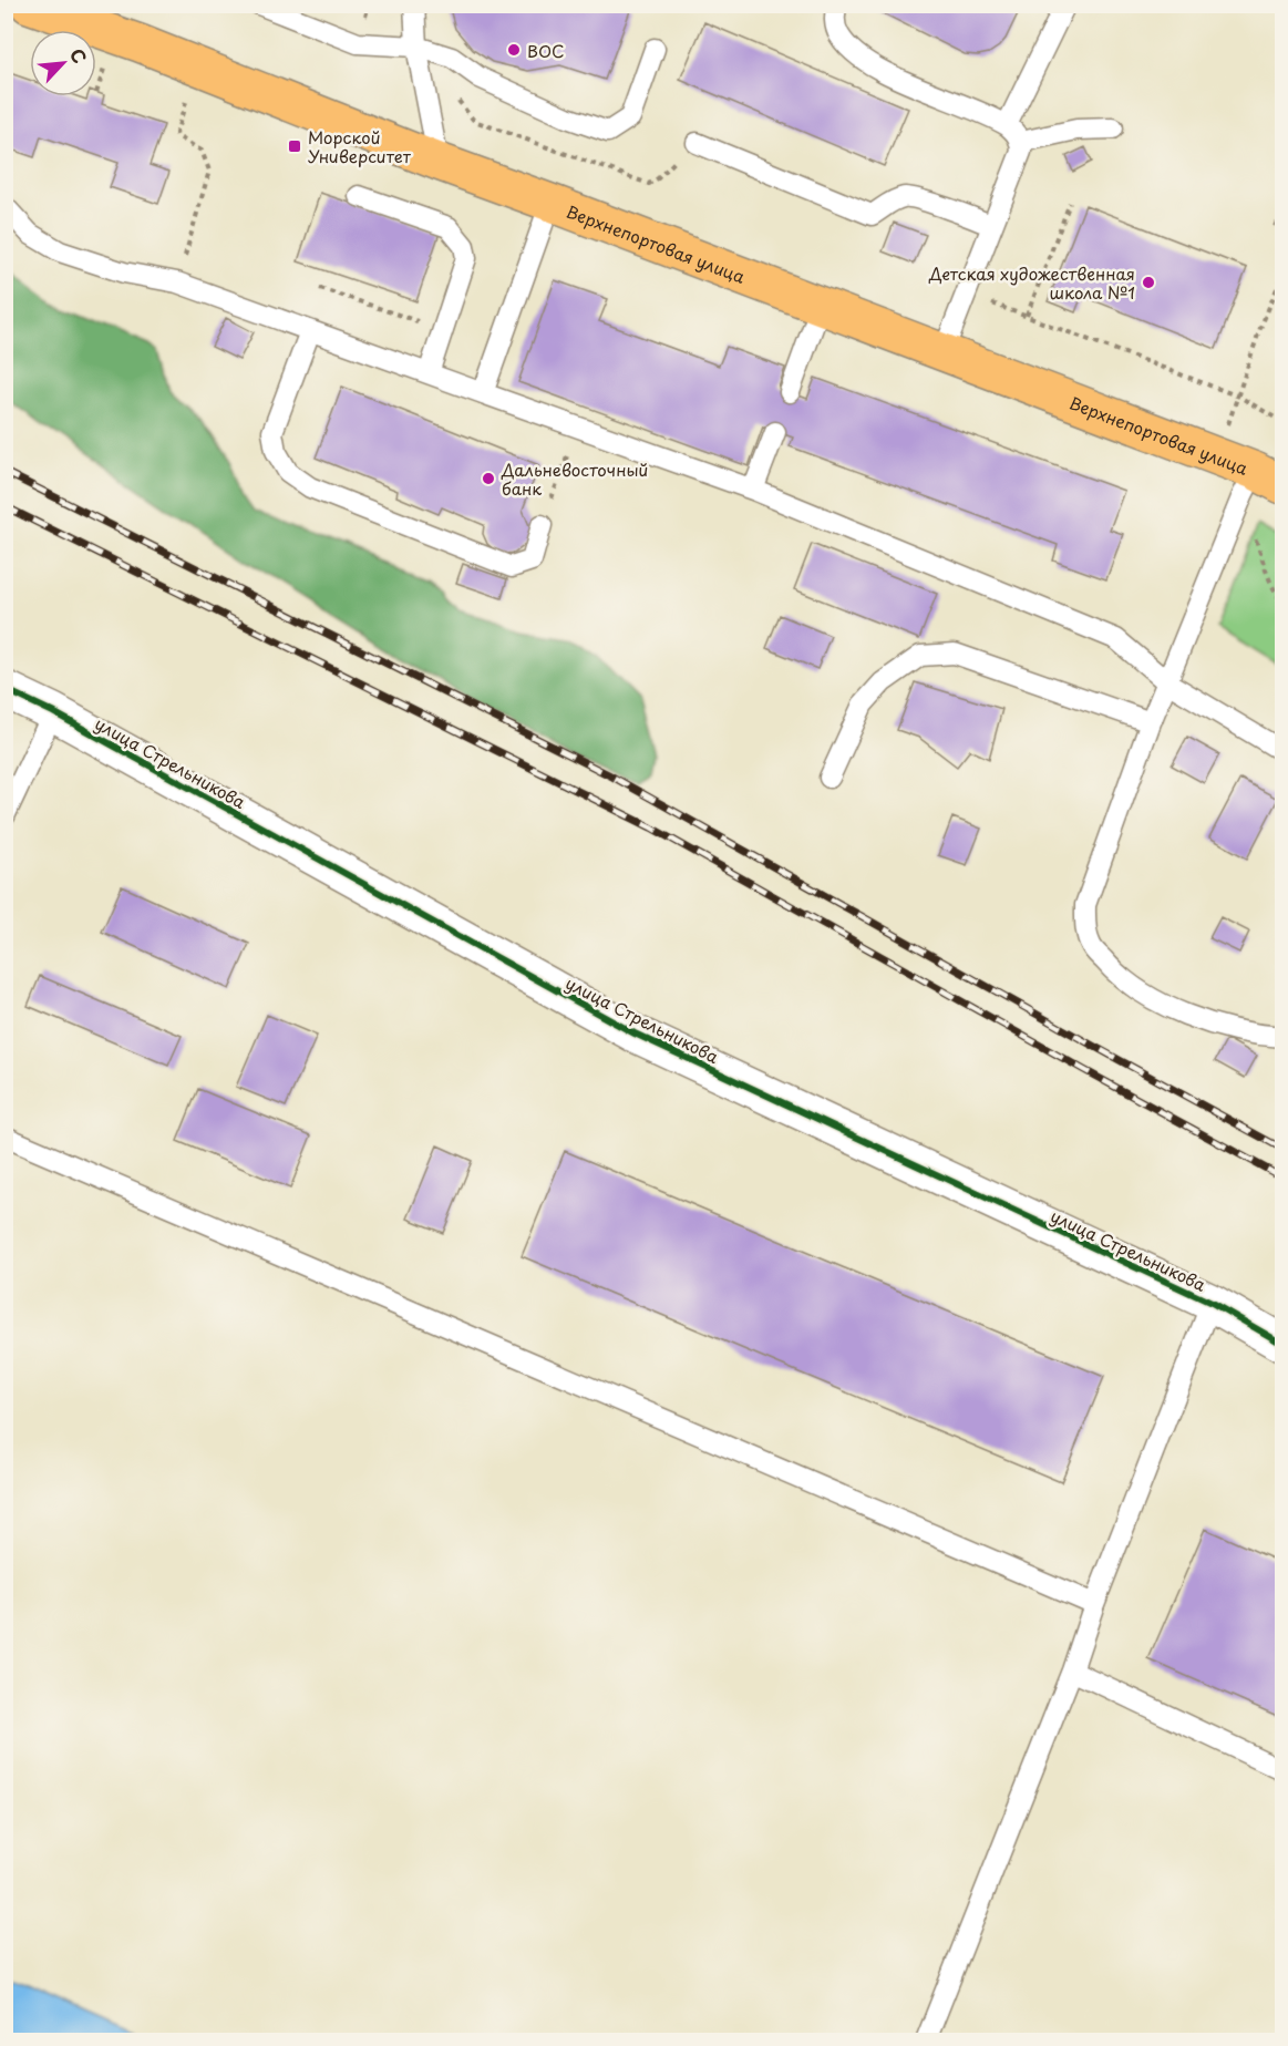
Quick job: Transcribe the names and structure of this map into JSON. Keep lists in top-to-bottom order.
{
  "streets": {
    "main road": ["Верхнепортовая улица"],
    "street": ["улица Стрельникова"]
  },
  "places": {
    "other": ["BOC", "Детская художественная школа №1", "Дальневосточный банк"],
    "transit": ["Морской Университет"]
  },
  "north": "top right"
}
